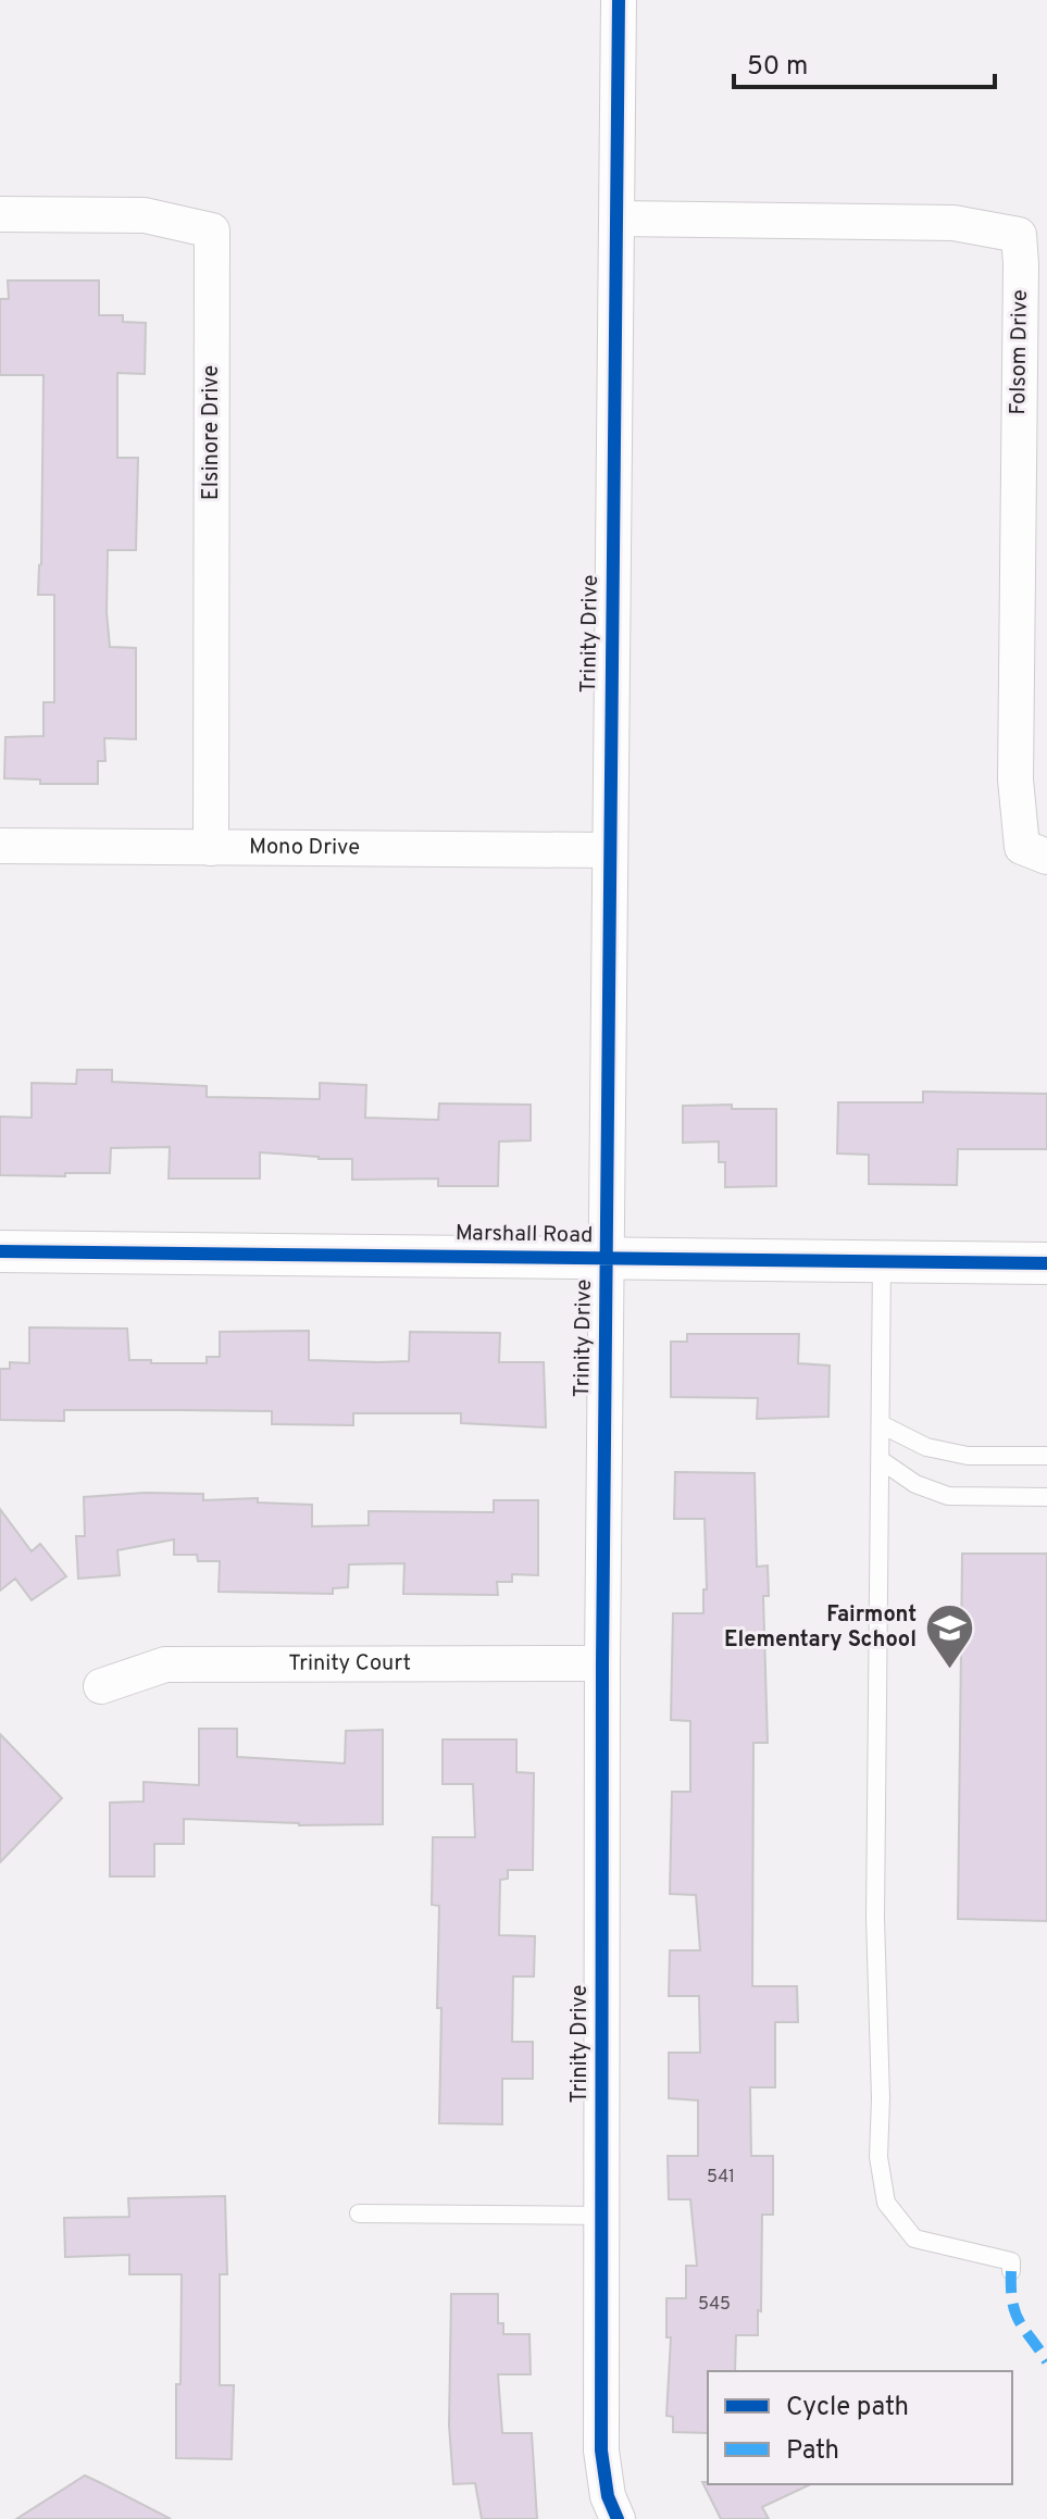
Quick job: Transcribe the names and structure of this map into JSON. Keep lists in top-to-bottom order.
{
  "streets": {
    "street": [
      "Folsom Drive",
      "Elsinore Drive",
      "Trinity Drive",
      "Mono Drive",
      "Marshall Road",
      "Trinity Court"
    ]
  },
  "crossings": [
    ["Folsom Drive", "Trinity Drive"],
    ["Elsinore Drive", "Mono Drive"],
    ["Trinity Drive", "Mono Drive"],
    ["Trinity Drive", "Marshall Road"],
    ["Trinity Drive", "Trinity Court"]
  ],
  "places": {
    "school or university": ["Fairmont Elementary School"]
  },
  "house_numbers": ["541", "545"],
  "legend": ["Cycle path", "Path"],
  "scale_bar": "50 m"
}
